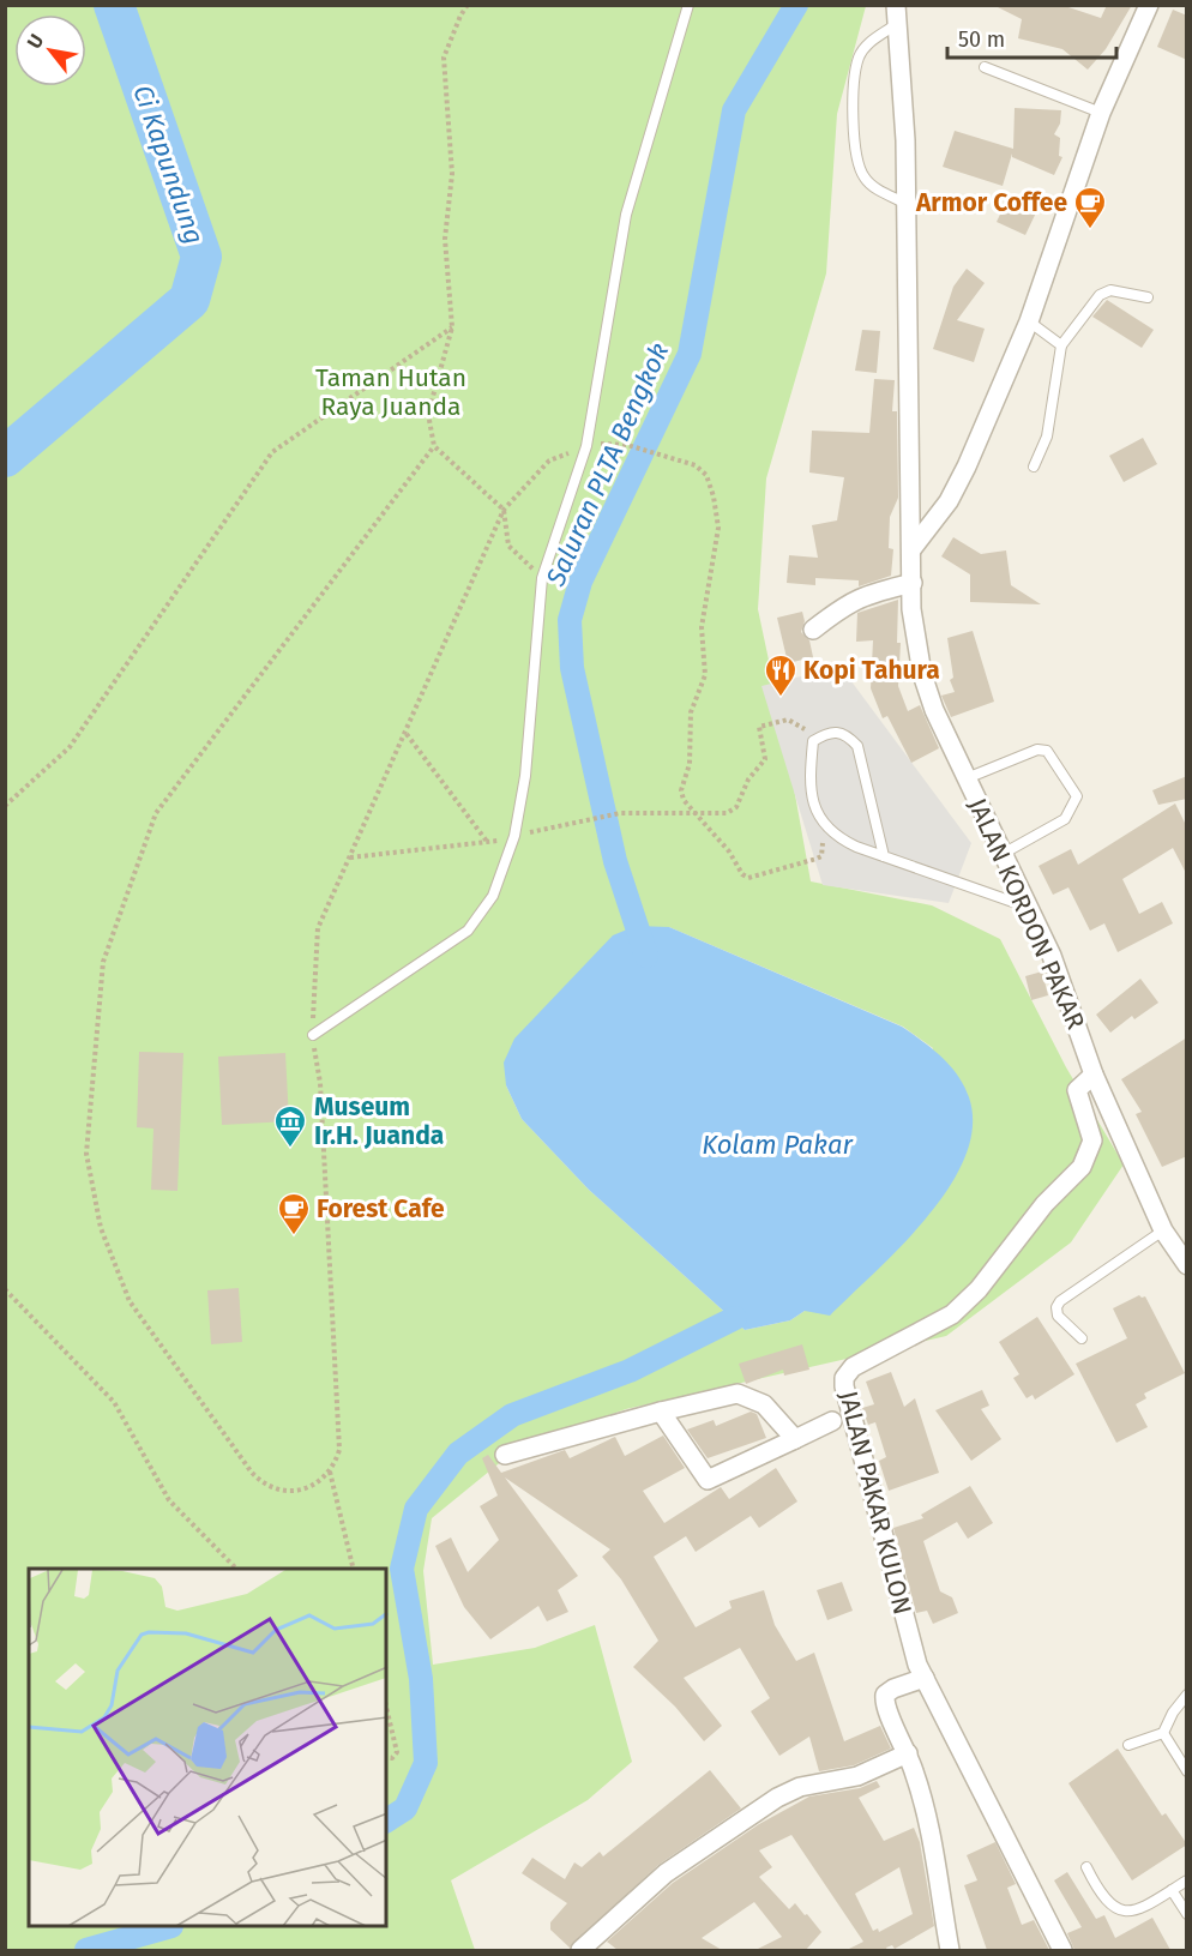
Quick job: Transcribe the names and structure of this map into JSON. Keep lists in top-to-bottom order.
{
  "streets": {
    "street": ["JALAN KORDON PAKAR", "JALAN PAKAR KULON"]
  },
  "crossings": [
    ["JALAN KORDON PAKAR", "JALAN PAKAR KULON"]
  ],
  "water": ["Ci Kapundung", "Saluran PLTA Bengkok", "Kolam Pakar"],
  "parks": ["Taman Hutan Raya Juanda"],
  "places": {
    "cafe": ["Armor Coffee", "Forest Cafe"],
    "restaurant": ["Kopi Tahura"],
    "museum": ["Museum Ir.H. Juanda"]
  },
  "scale_bar": "50 m",
  "north": "top left"
}
